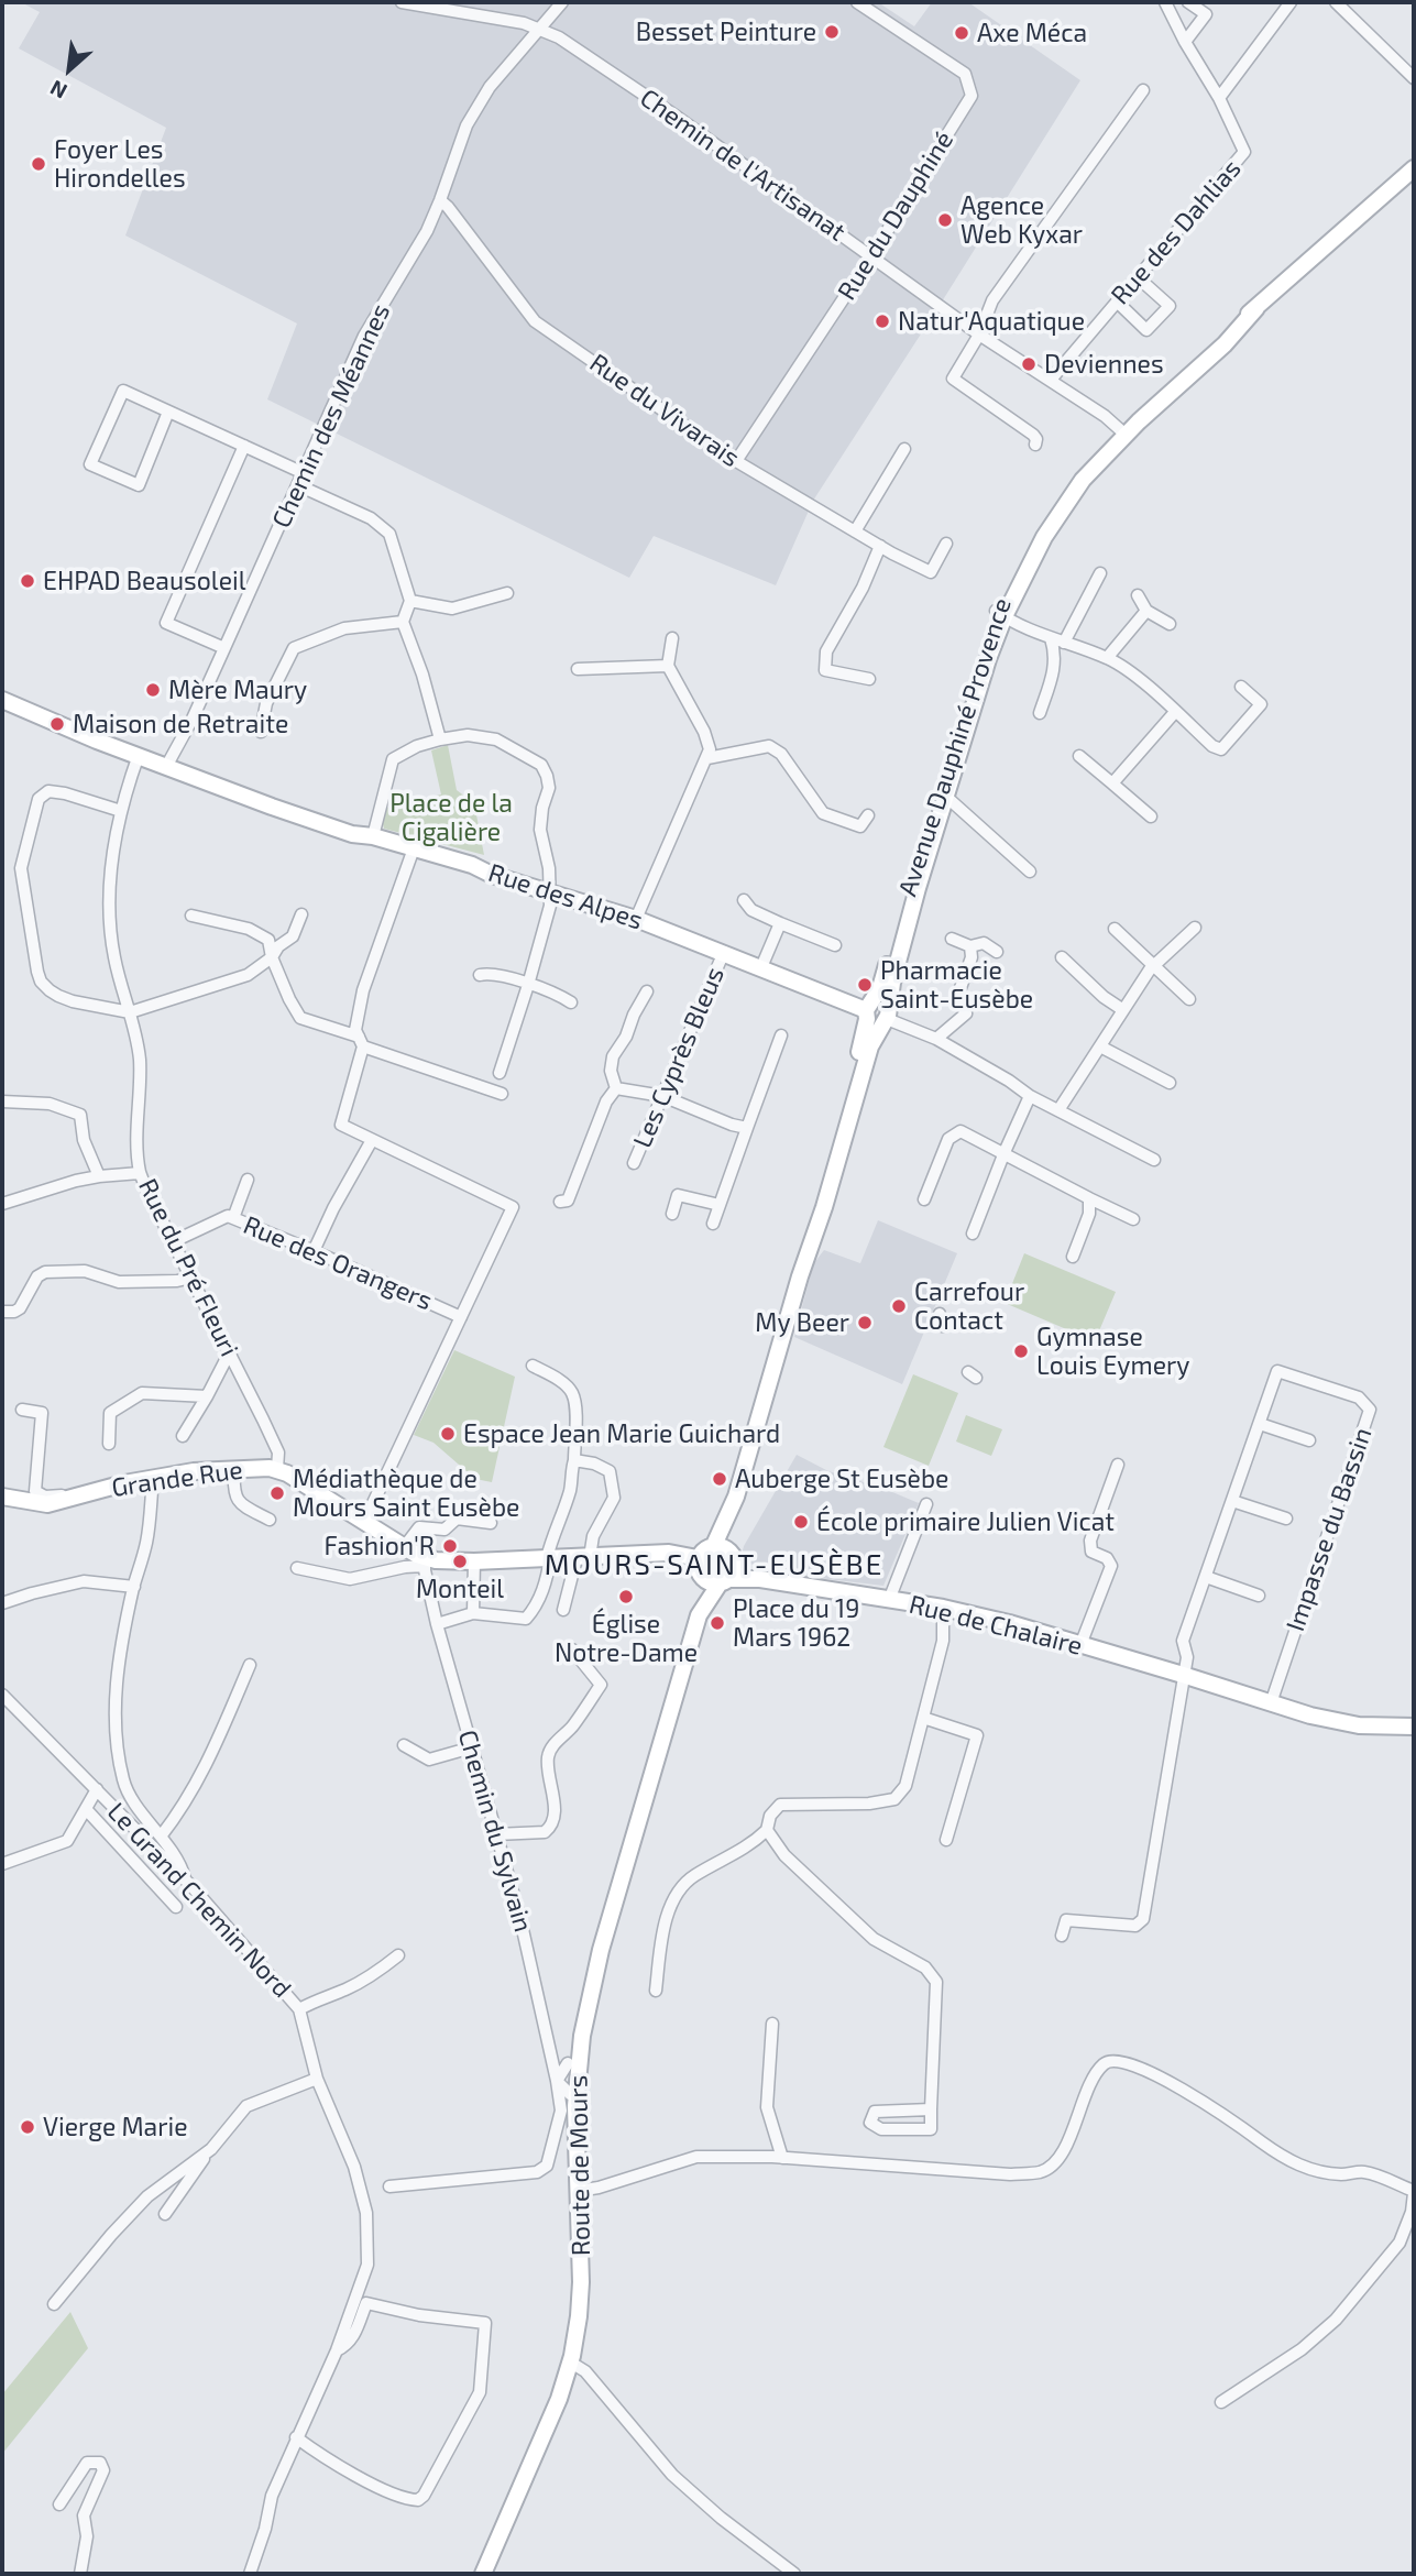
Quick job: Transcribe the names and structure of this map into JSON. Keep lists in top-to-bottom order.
{
  "streets": {
    "main road": [
      "Avenue Dauphiné Provence",
      "Rue des Alpes",
      "Grande Rue",
      "Rue de Chalaire",
      "Route de Mours"
    ],
    "street": [
      "Chemin de l'Artisanat",
      "Rue du Dauphiné",
      "Rue des Dahlias",
      "Rue du Vivarais",
      "Chemin des Méannes",
      "Les Cyprès Bleus",
      "Rue des Orangers",
      "Rue du Pré Fleuri",
      "Impasse du Bassin",
      "Chemin du Sylvain",
      "Le Grand Chemin Nord"
    ]
  },
  "crossings": [
    ["Chemin de l'Artisanat", "Rue du Dauphiné"],
    ["Chemin de l'Artisanat", "Rue des Dahlias"],
    ["Chemin de l'Artisanat", "Chemin des Méannes"],
    ["Chemin de l'Artisanat", "Avenue Dauphiné Provence"],
    ["Rue du Dauphiné", "Rue du Vivarais"],
    ["Rue du Vivarais", "Chemin des Méannes"],
    ["Chemin des Méannes", "Rue des Alpes"],
    ["Avenue Dauphiné Provence", "Rue des Alpes"],
    ["Avenue Dauphiné Provence", "Grande Rue"],
    ["Avenue Dauphiné Provence", "Rue de Chalaire"],
    ["Avenue Dauphiné Provence", "Route de Mours"],
    ["Rue des Alpes", "Les Cyprès Bleus"],
    ["Rue des Alpes", "Rue du Pré Fleuri"],
    ["Rue des Orangers", "Rue du Pré Fleuri"],
    ["Rue du Pré Fleuri", "Grande Rue"],
    ["Grande Rue", "Rue de Chalaire"],
    ["Grande Rue", "Chemin du Sylvain"],
    ["Grande Rue", "Route de Mours"],
    ["Impasse du Bassin", "Rue de Chalaire"],
    ["Rue de Chalaire", "Route de Mours"],
    ["Chemin du Sylvain", "Route de Mours"]
  ],
  "districts": ["MOURS-SAINT-EUSÈBE"],
  "parks": ["Place de la Cigalière"],
  "places": [
    "Besset Peinture",
    "Axe Méca",
    "Foyer Les Hirondelles",
    "Agence Web Kyxar",
    "Natur'Aquatique",
    "Deviennes",
    "EHPAD Beausoleil",
    "Mère Maury",
    "Maison de Retraite",
    "Pharmacie Saint-Eusèbe",
    "Carrefour Contact",
    "My Beer",
    "Gymnase Louis Eymery",
    "Espace Jean Marie Guichard",
    "Auberge St Eusèbe",
    "Médiathèque de Mours Saint Eusèbe",
    "École primaire Julien Vicat",
    "Fashion'R",
    "Monteil",
    "Église Notre-Dame",
    "Place du 19 Mars 1962",
    "Vierge Marie"
  ],
  "north": "bottom left"
}
